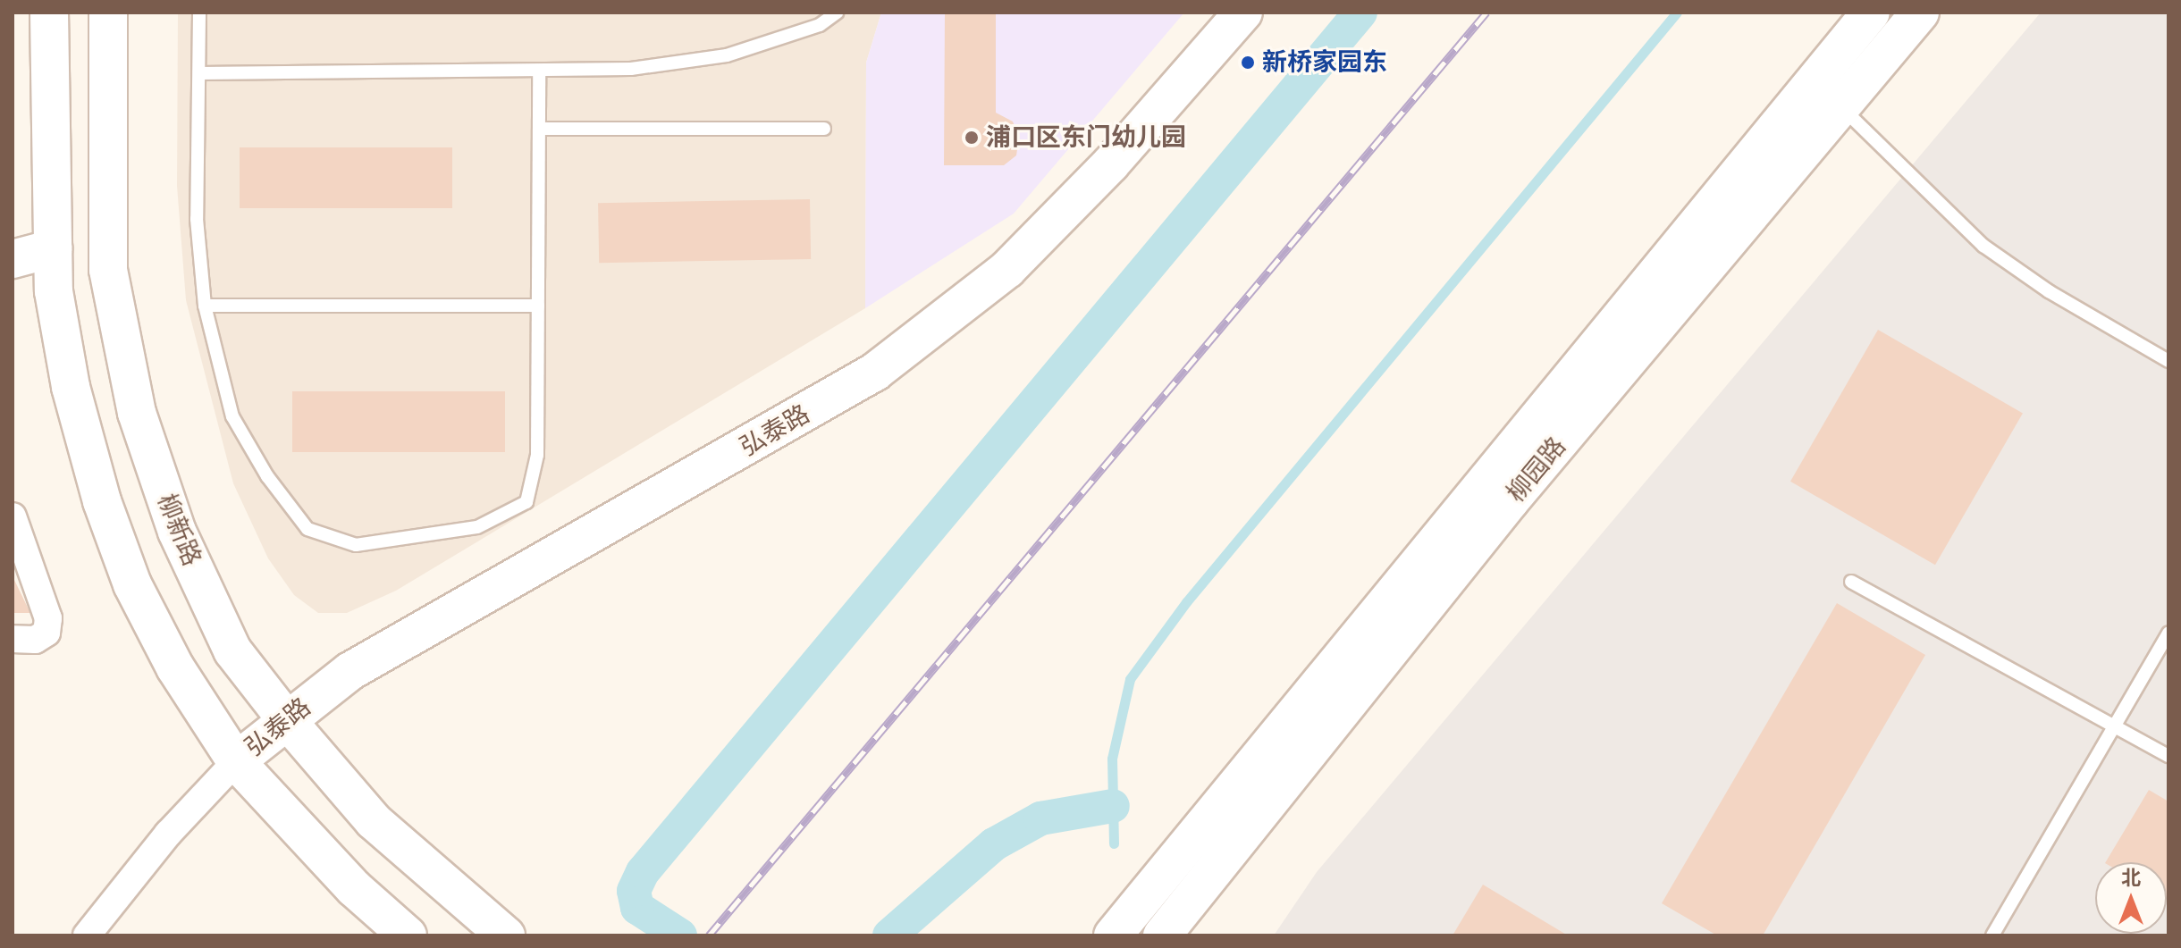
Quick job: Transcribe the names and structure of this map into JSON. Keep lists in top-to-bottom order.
{
  "streets": {
    "street": ["弘泰路", "柳园路", "柳新路"]
  },
  "crossings": [
    ["弘泰路", "柳新路"]
  ],
  "places": ["新桥家园东", "浦口区东门幼儿园"],
  "north": "top"
}
